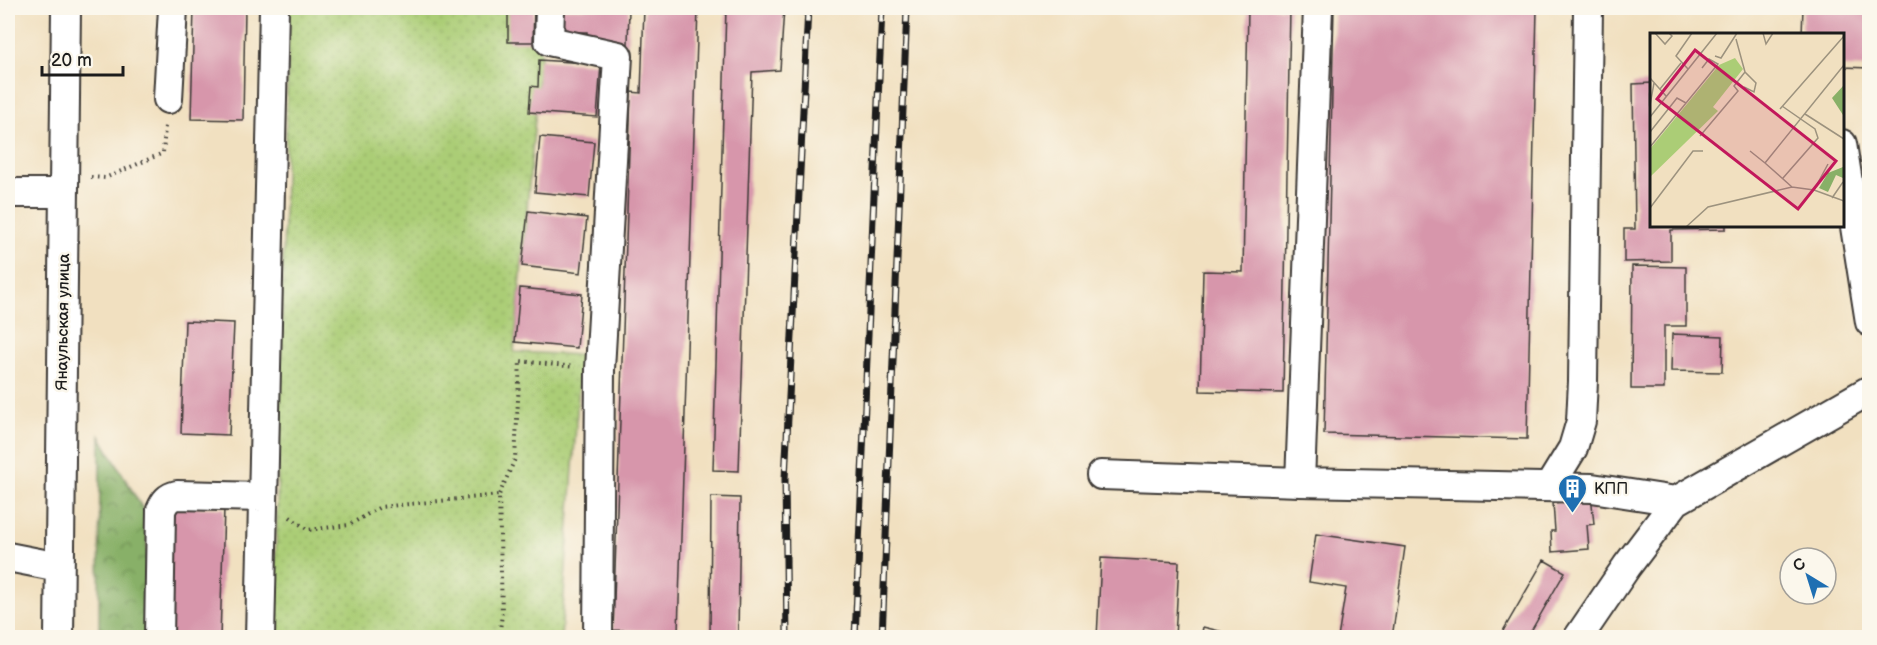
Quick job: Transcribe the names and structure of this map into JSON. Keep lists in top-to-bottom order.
{
  "streets": {
    "street": ["Янаульская улица"]
  },
  "places": {
    "building": ["КПП"]
  },
  "scale_bar": "20 m",
  "north": "top left"
}
